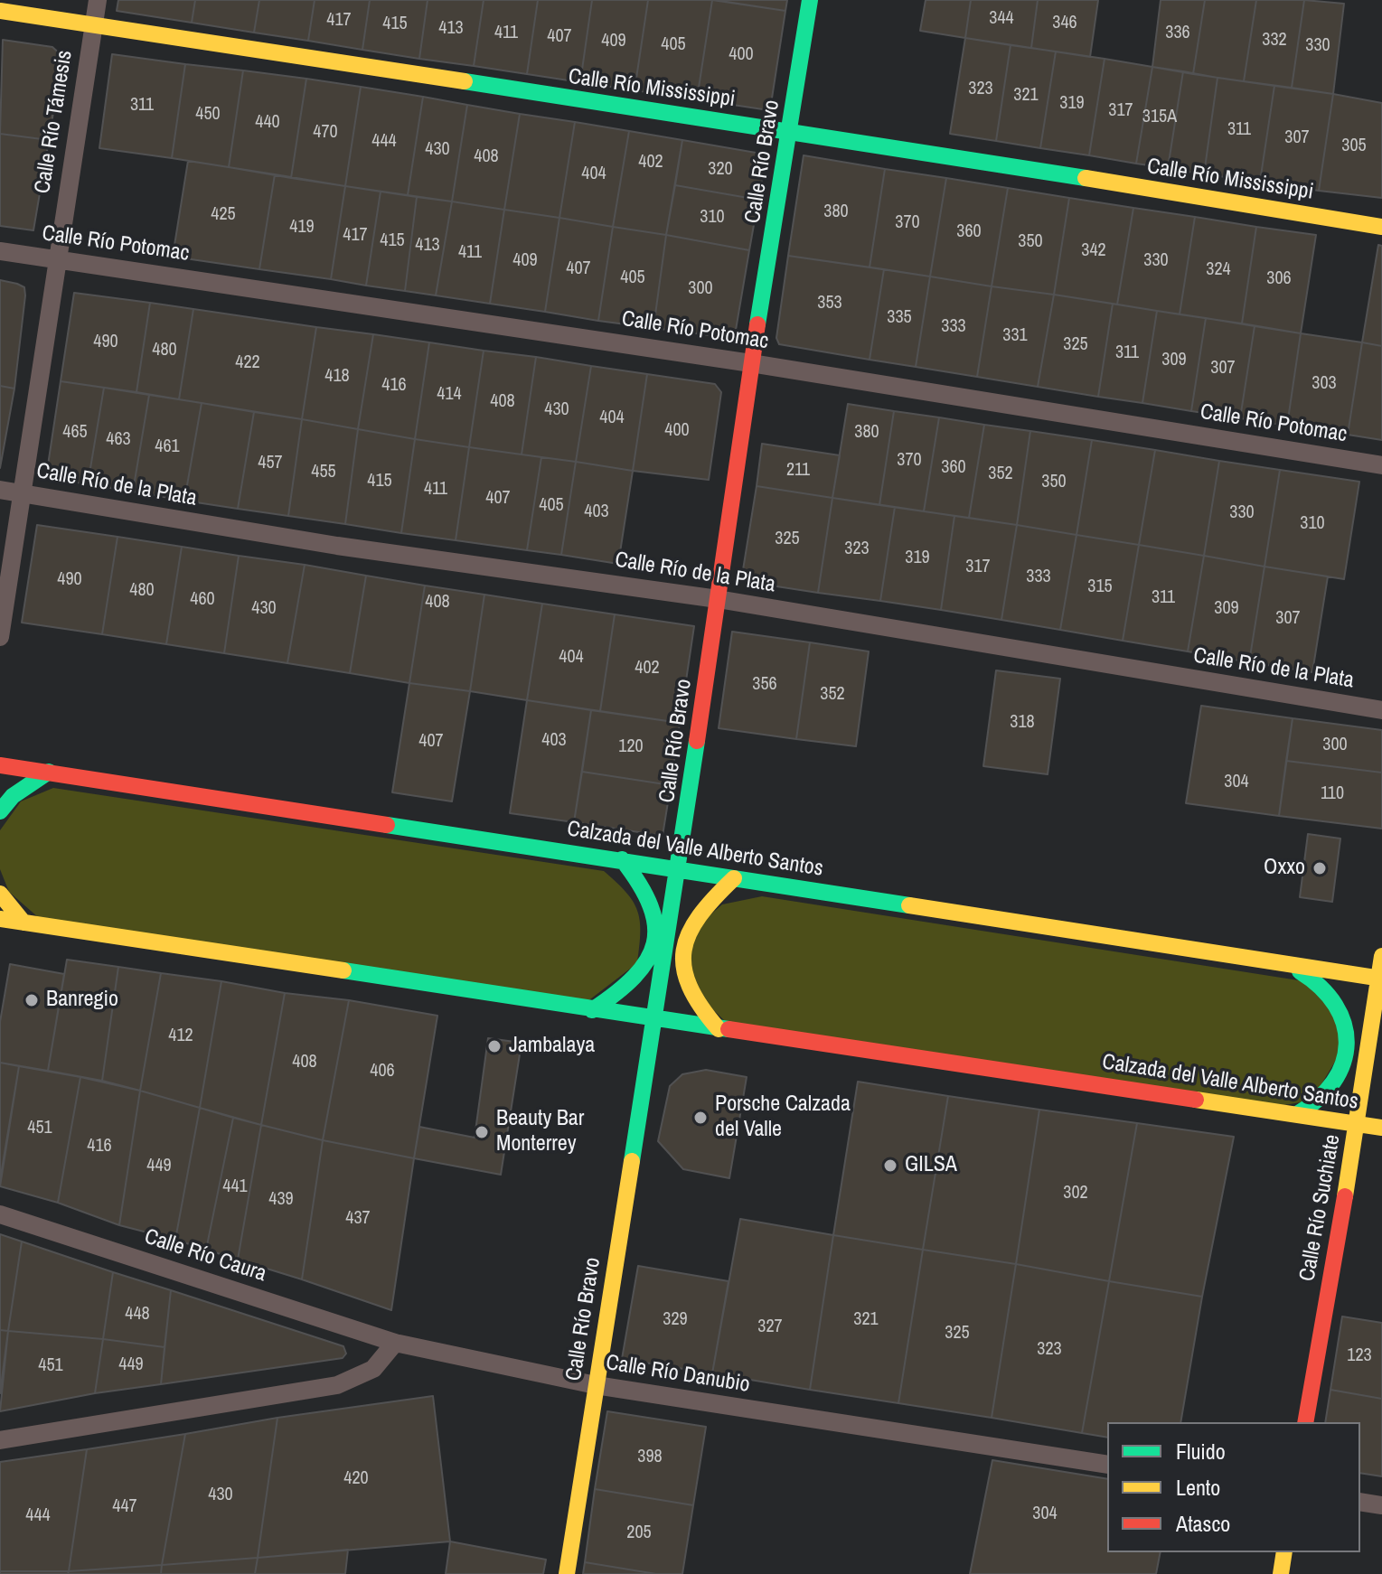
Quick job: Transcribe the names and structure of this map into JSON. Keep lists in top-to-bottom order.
{
  "streets": {
    "street": [
      "Calle Río Mississippi",
      "Calle Río Támesis",
      "Calle Río Bravo",
      "Calle Río Potomac",
      "Calle Río de la Plata",
      "Calzada del Valle Alberto Santos",
      "Calle Río Suchiate",
      "Calle Río Caura",
      "Calle Río Danubio"
    ]
  },
  "crossings": [
    ["Calle Río Mississippi", "Calle Río Támesis"],
    ["Calle Río Mississippi", "Calle Río Bravo"],
    ["Calle Río Támesis", "Calle Río Potomac"],
    ["Calle Río Támesis", "Calle Río de la Plata"],
    ["Calle Río Bravo", "Calle Río Potomac"],
    ["Calle Río Bravo", "Calle Río de la Plata"],
    ["Calle Río Bravo", "Calzada del Valle Alberto Santos"],
    ["Calle Río Bravo", "Calle Río Danubio"],
    ["Calzada del Valle Alberto Santos", "Calle Río Suchiate"],
    ["Calle Río Caura", "Calle Río Danubio"]
  ],
  "places": [
    "Oxxo",
    "Banregio",
    "Jambalaya",
    "Porsche Calzada del Valle",
    "Beauty Bar Monterrey",
    "GILSA"
  ],
  "house_numbers": [
    "344",
    "417",
    "346",
    "415",
    "413",
    "411",
    "336",
    "407",
    "332",
    "409",
    "405",
    "330",
    "400",
    "323",
    "321",
    "319",
    "311",
    "317",
    "450",
    "315A",
    "440",
    "311",
    "470",
    "307",
    "444",
    "305",
    "430",
    "408",
    "402",
    "320",
    "404",
    "380",
    "425",
    "310",
    "370",
    "419",
    "360",
    "417",
    "415",
    "350",
    "413",
    "342",
    "411",
    "409",
    "330",
    "407",
    "324",
    "405",
    "306",
    "300",
    "353",
    "335",
    "333",
    "331",
    "490",
    "325",
    "480",
    "311",
    "309",
    "422",
    "307",
    "418",
    "303",
    "416",
    "414",
    "408",
    "430",
    "404",
    "400",
    "465",
    "380",
    "463",
    "461",
    "370",
    "457",
    "360",
    "211",
    "455",
    "352",
    "415",
    "350",
    "411",
    "407",
    "405",
    "403",
    "330",
    "310",
    "325",
    "323",
    "319",
    "317",
    "333",
    "490",
    "315",
    "480",
    "311",
    "460",
    "408",
    "430",
    "309",
    "307",
    "404",
    "402",
    "356",
    "352",
    "318",
    "403",
    "407",
    "300",
    "120",
    "304",
    "110",
    "412",
    "408",
    "406",
    "451",
    "416",
    "449",
    "441",
    "302",
    "439",
    "437",
    "448",
    "329",
    "321",
    "327",
    "325",
    "323",
    "123",
    "449",
    "451",
    "398",
    "420",
    "430",
    "447",
    "304",
    "444",
    "205"
  ],
  "legend": ["Fluido", "Lento", "Atasco"]
}
